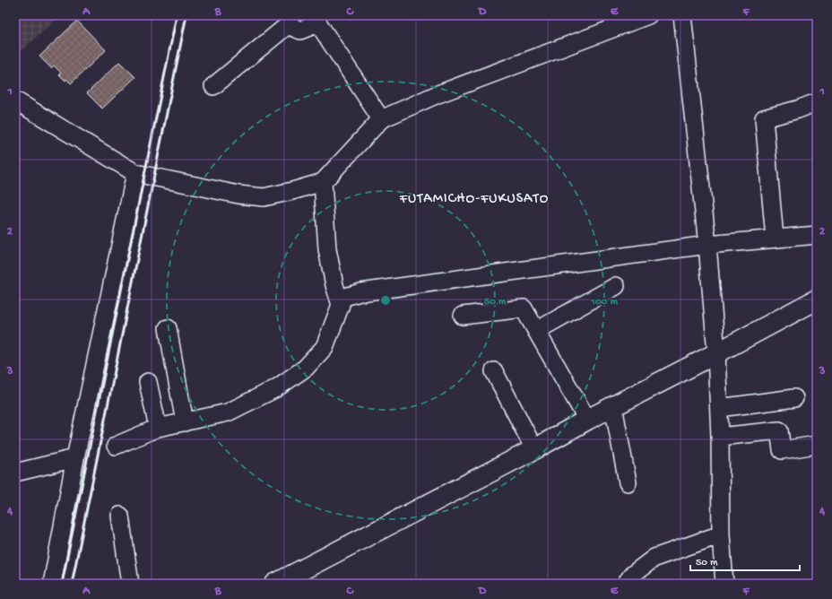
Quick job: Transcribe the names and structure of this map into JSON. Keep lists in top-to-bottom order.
{
  "districts": ["FUTAMICHO-FUKUSATO"],
  "scale_bar": "50 m",
  "grid": {
    "columns": [
      "A",
      "B",
      "C",
      "D",
      "E",
      "F"
    ],
    "rows": [
      "1",
      "2",
      "3",
      "4"
    ]
  },
  "rings": ["50 m", "100 m"]
}
